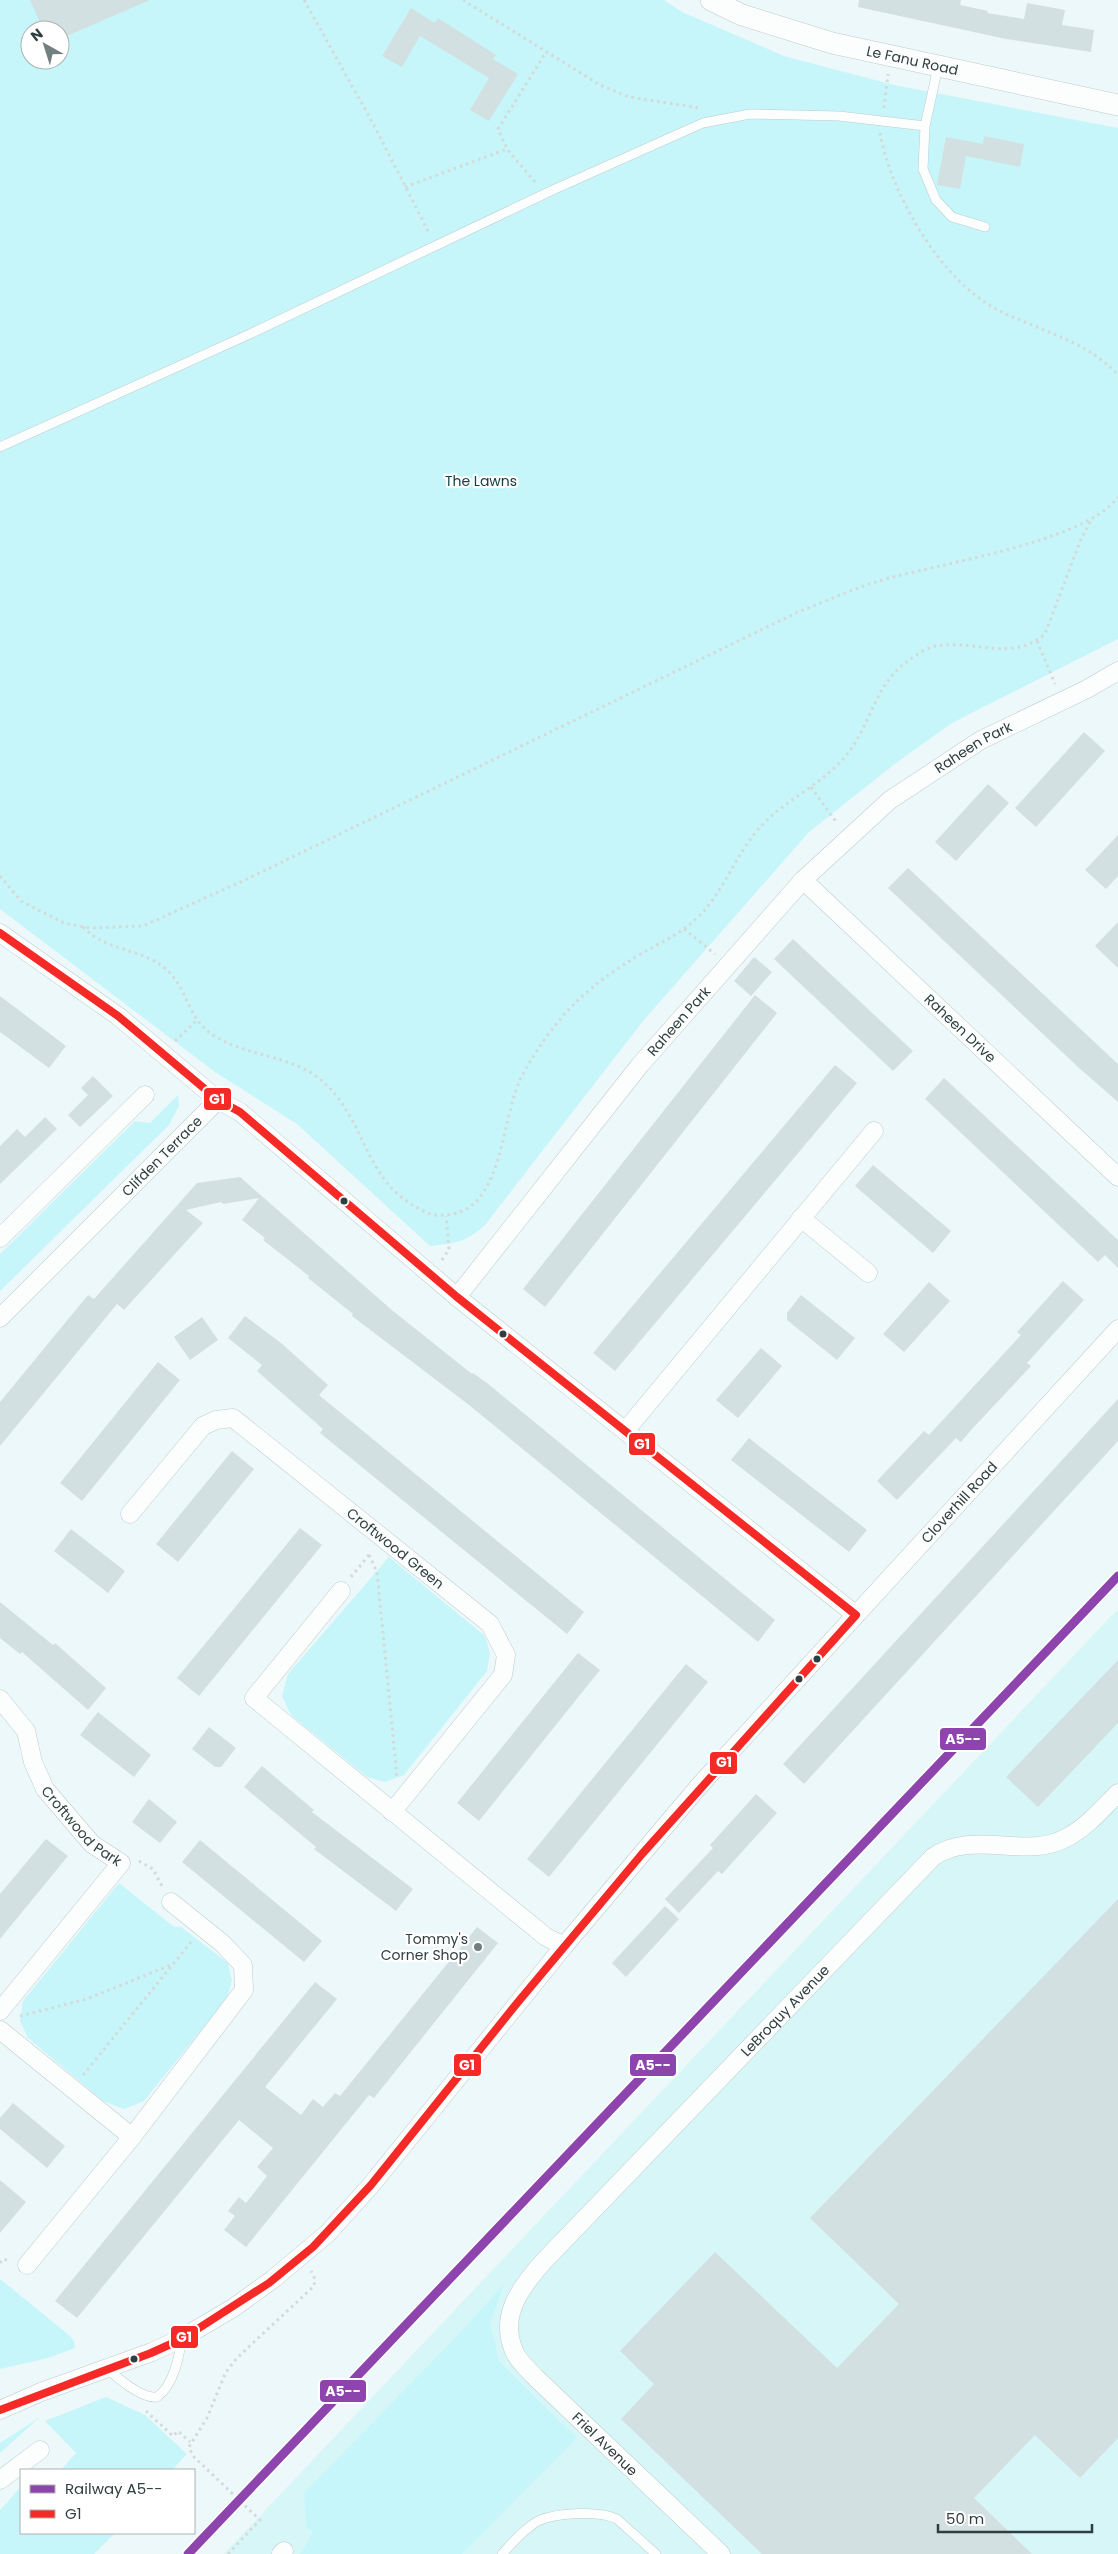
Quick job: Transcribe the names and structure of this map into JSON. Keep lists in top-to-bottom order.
{
  "streets": {
    "street": [
      "Le Fanu Road",
      "Raheen Park",
      "Raheen Drive",
      "Clifden Terrace",
      "Cloverhill Road",
      "Croftwood Green",
      "Croftwood Park",
      "LeBroquy Avenue",
      "Friel Avenue"
    ]
  },
  "crossings": [
    ["Raheen Park", "Raheen Drive"],
    ["LeBroquy Avenue", "Friel Avenue"]
  ],
  "parks": ["The Lawns"],
  "places": ["Tommy's Corner Shop"],
  "lines": ["transit line G1", "rail line A5--"],
  "legend": ["Railway A5--", "G1"],
  "scale_bar": "50 m",
  "north": "top left"
}
